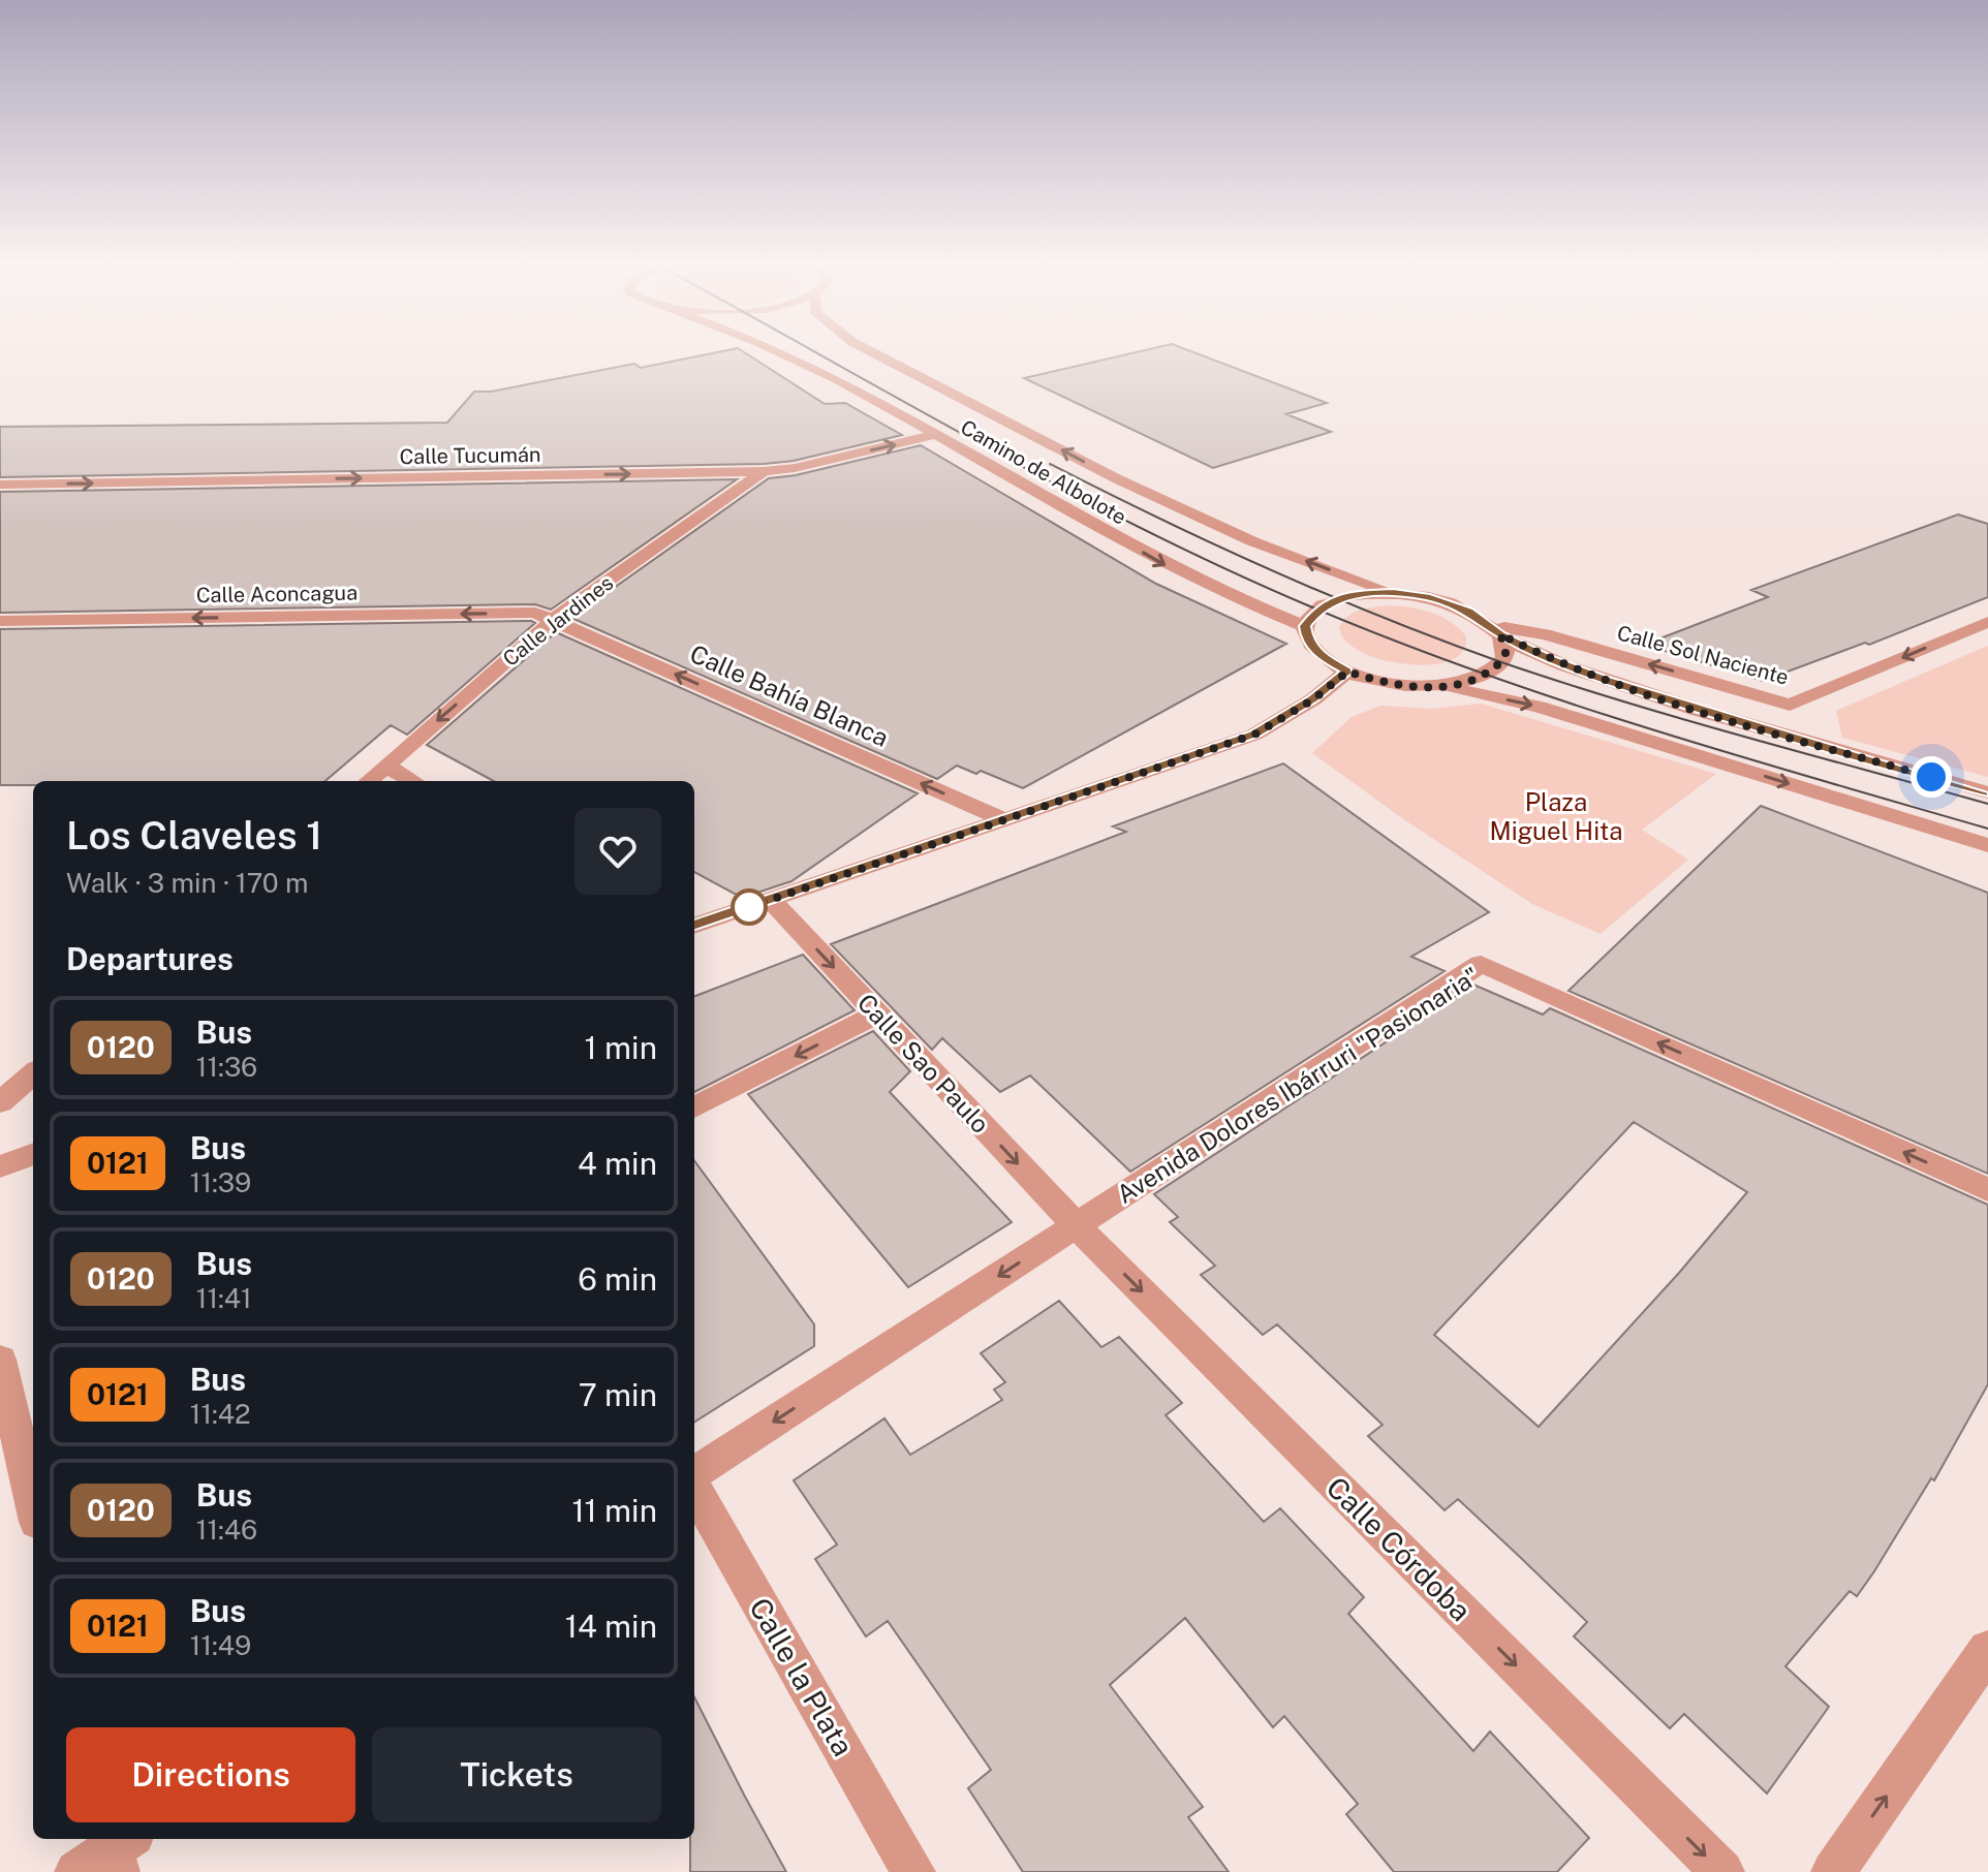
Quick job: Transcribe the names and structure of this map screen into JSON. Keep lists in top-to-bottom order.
{
  "streets": {
    "street": [
      "Calle Tucumán",
      "Camino de Albolote",
      "Calle Aconcagua",
      "Calle Jardines",
      "Calle Sol Naciente",
      "Calle Bahía Blanca",
      "Calle Sao Paulo",
      "Avenida Dolores Ibárruri \"Pasionaria\"",
      "Calle Córdoba",
      "Calle la Plata"
    ]
  },
  "crossings": [
    ["Calle Tucumán", "Camino de Albolote"],
    ["Calle Tucumán", "Calle Jardines"],
    ["Calle Aconcagua", "Calle Jardines"],
    ["Calle Aconcagua", "Calle Bahía Blanca"],
    ["Calle Jardines", "Calle Bahía Blanca"],
    ["Calle Sao Paulo", "Avenida Dolores Ibárruri \"Pasionaria\""],
    ["Calle Sao Paulo", "Calle Córdoba"],
    ["Avenida Dolores Ibárruri \"Pasionaria\"", "Calle Córdoba"]
  ],
  "one_way": [
    "Calle Tucumán",
    "Calle Aconcagua",
    "Calle Jardines",
    "Calle Bahía Blanca",
    "Calle Sao Paulo",
    "Avenida Dolores Ibárruri \"Pasionaria\"",
    "Calle Córdoba"
  ],
  "parks": ["Plaza Miguel Hita"],
  "lines": ["bus line 0120"],
  "page": {
    "heading": [
      ["Los Claveles 1", "Walk · 3 min · 170 m"],
      "Departures"
    ],
    "list": [
      {
        "mark": "0120",
        "name": "Bus",
        "note": "11:36",
        "value": "1 min"
      },
      {
        "mark": "0121",
        "name": "Bus",
        "note": "11:39",
        "value": "4 min"
      },
      {
        "mark": "0120",
        "name": "Bus",
        "note": "11:41",
        "value": "6 min"
      },
      {
        "mark": "0121",
        "name": "Bus",
        "note": "11:42",
        "value": "7 min"
      },
      {
        "mark": "0120",
        "name": "Bus",
        "note": "11:46",
        "value": "11 min"
      },
      {
        "mark": "0121",
        "name": "Bus",
        "note": "11:49",
        "value": "14 min"
      }
    ],
    "buttons": ["Directions", "Tickets"]
  }
}
